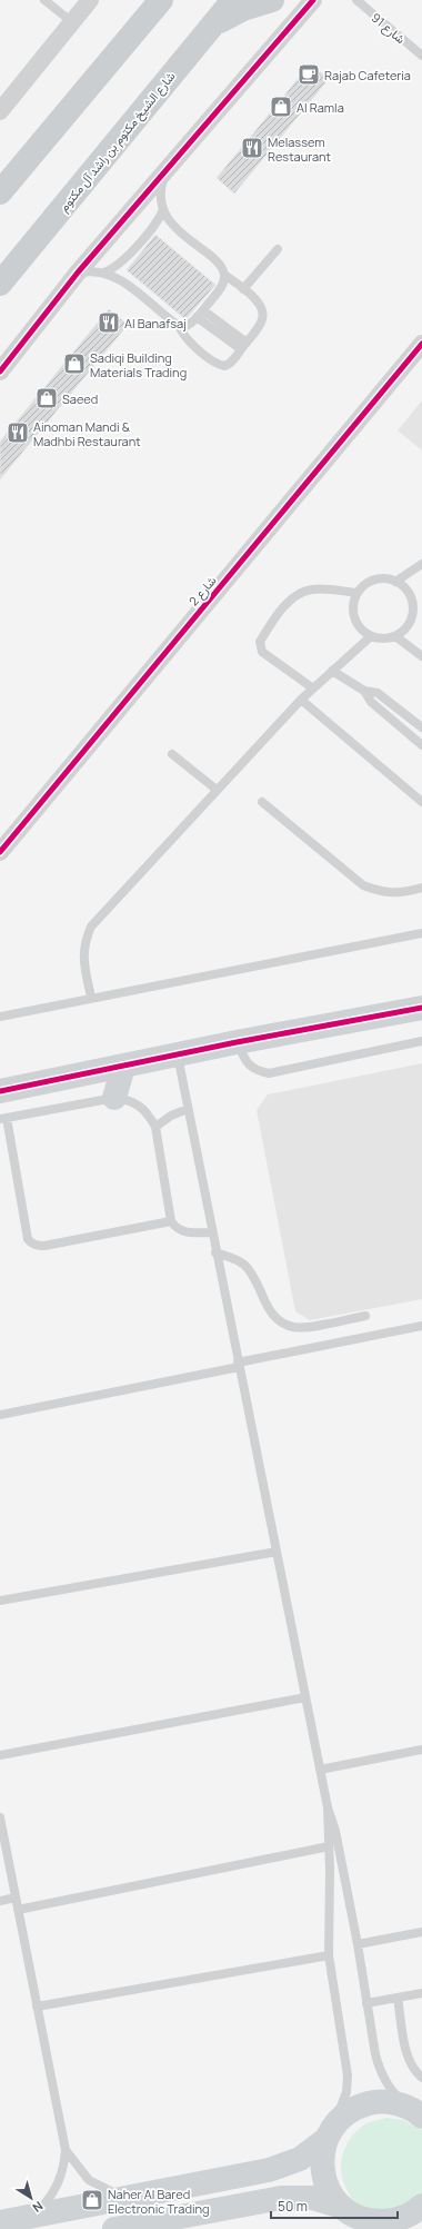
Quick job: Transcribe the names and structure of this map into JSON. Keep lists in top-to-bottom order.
{
  "streets": {
    "main road": ["شارع الشيخ مكتوم بن راشد آل مكتوم"],
    "street": ["شارع 2"],
    "lane": ["شارع 91"]
  },
  "places": {
    "cafe": ["Rajab Cafeteria"],
    "shop": [
      "Al Ramla",
      "Sadiqi Building Materials Trading",
      "Saeed",
      "Naher Al Bared Electronic Trading"
    ],
    "restaurant": ["Melassem Restaurant", "Al Banafsaj", "Ainoman Mandi & Madhbi Restaurant"]
  },
  "scale_bar": "50 m",
  "north": "bottom right"
}
